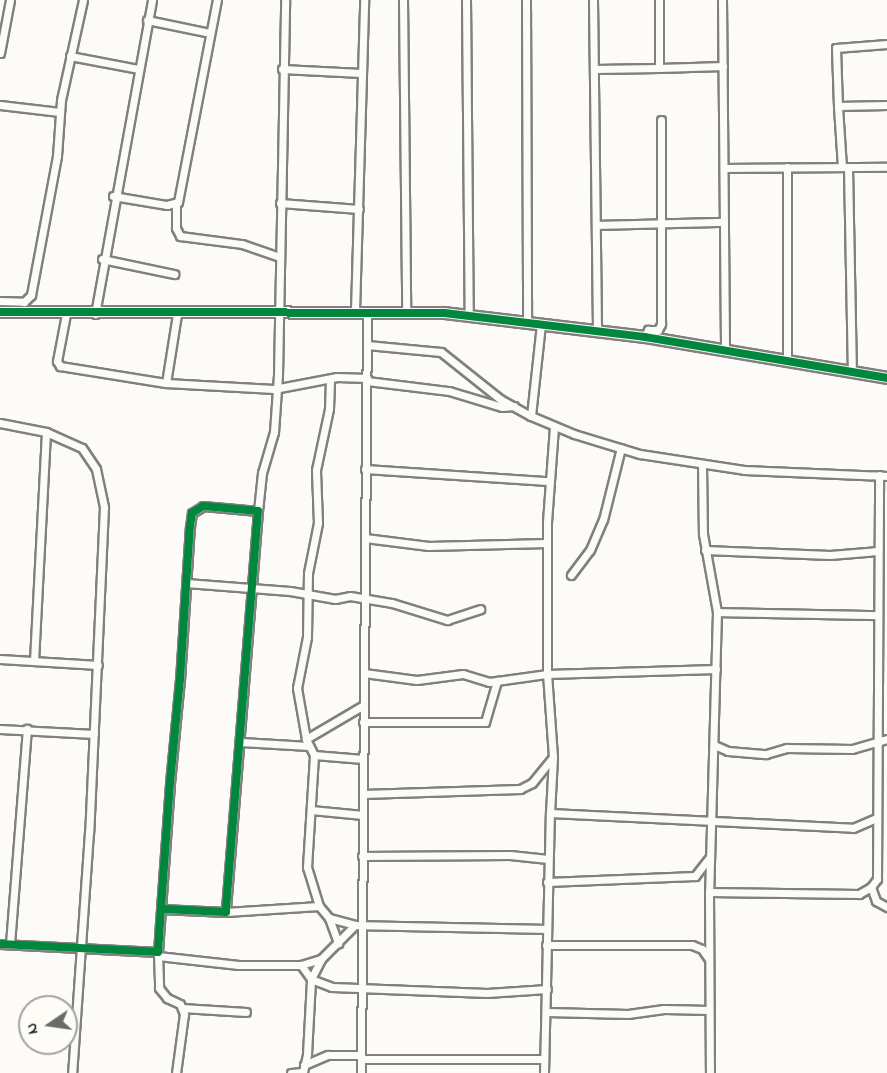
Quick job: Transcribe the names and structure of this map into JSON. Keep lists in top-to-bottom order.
{
  "north": "left"
}
